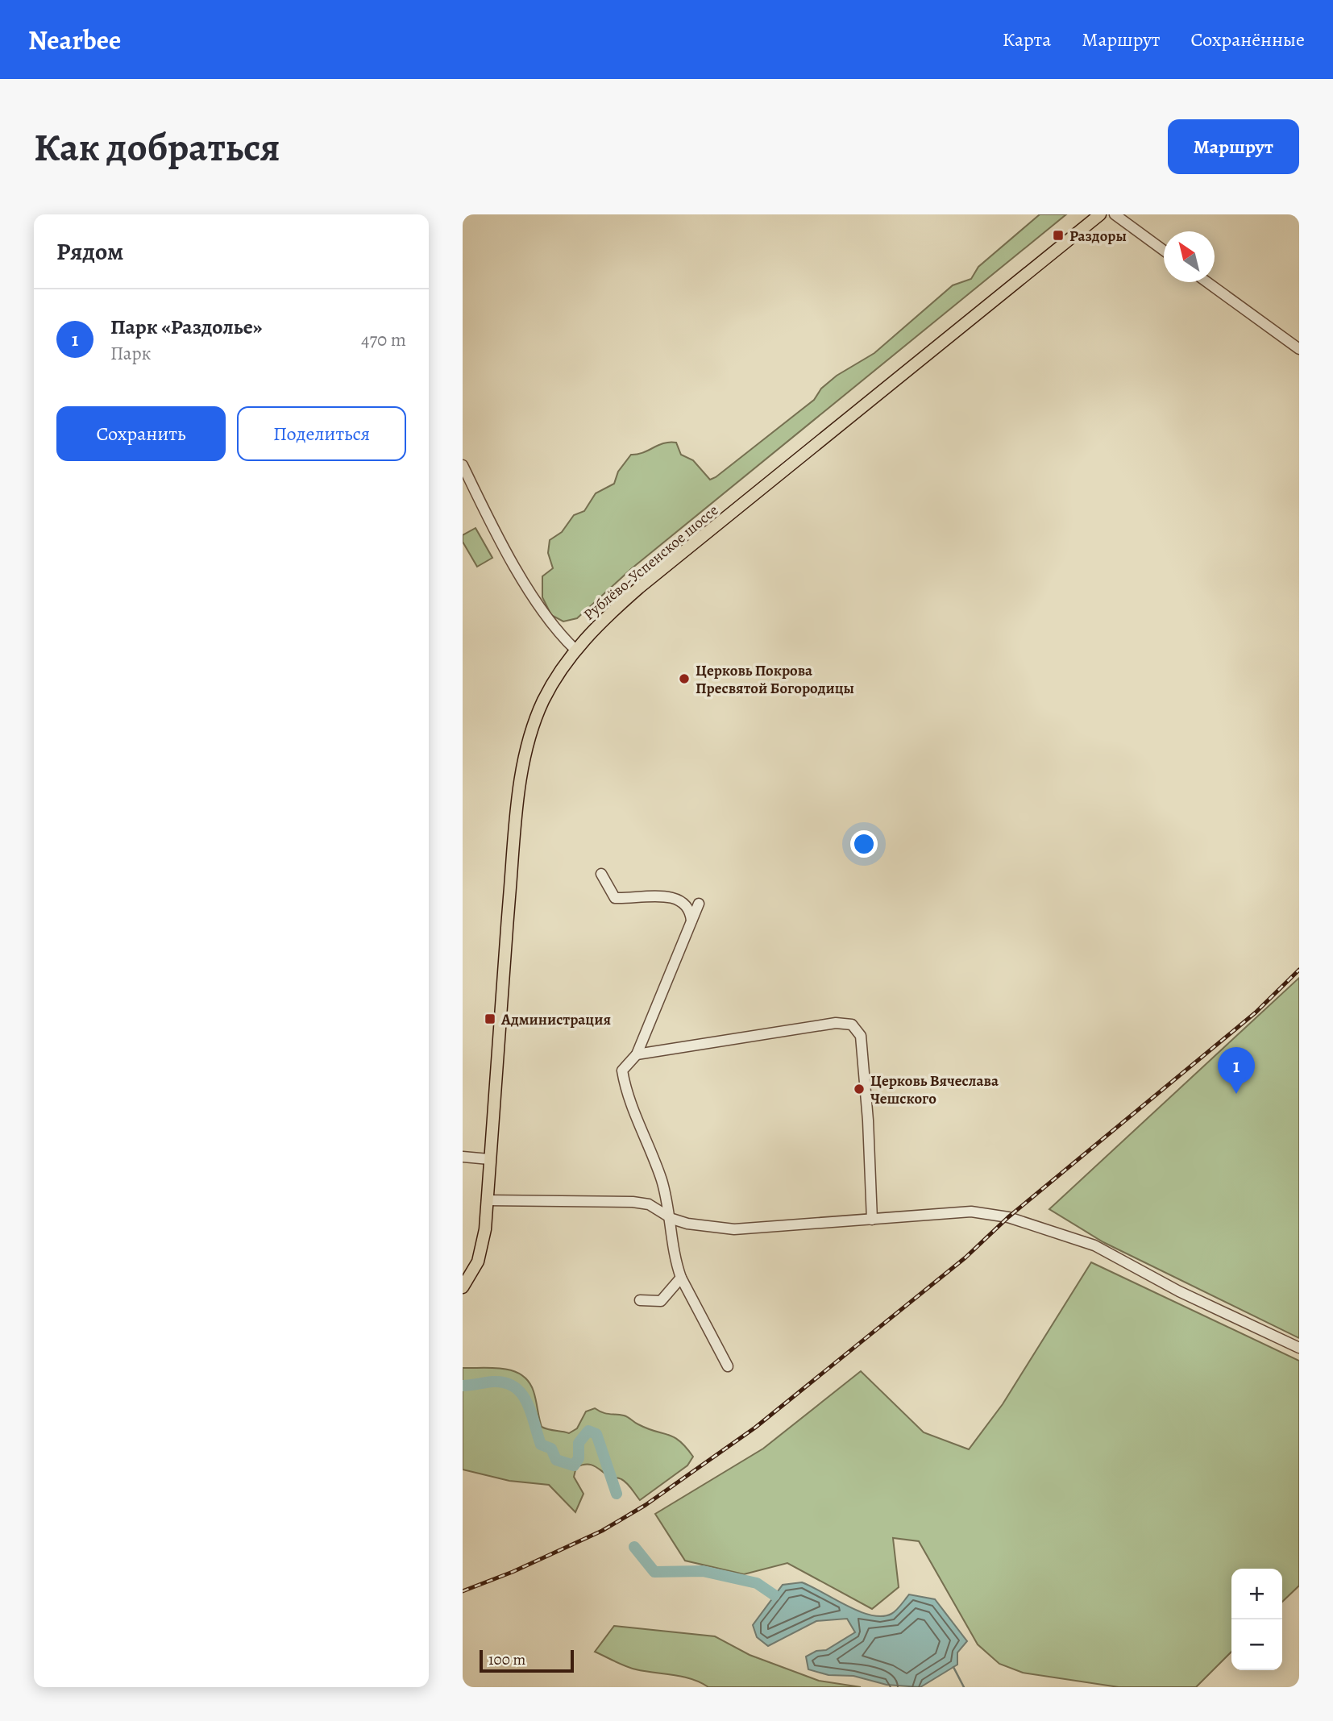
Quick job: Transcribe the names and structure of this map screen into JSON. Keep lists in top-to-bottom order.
{
  "streets": {
    "main road": ["Рублёво-Успенское шоссе"]
  },
  "places": {
    "transit": ["Раздоры", "Администрация"],
    "other": ["Церковь Покрова Пресвятой Богородицы", "Церковь Вячеслава Чешского"]
  },
  "scale_bar": "100 m",
  "north": "top left",
  "page": {
    "header": "Nearbee",
    "nav": ["Карта", "Маршрут", "Сохранённые"],
    "buttons": [
      "Маршрут",
      ["Сохранить", "Поделиться"]
    ],
    "title": "Как добраться",
    "heading": "Рядом",
    "list": [
      {
        "mark": "1",
        "name": "Парк «Раздолье»",
        "note": "Парк",
        "value": "470 m"
      }
    ],
    "pins": "1",
    "map_buttons": ["+", "−"],
    "scale": "100 m"
  }
}
